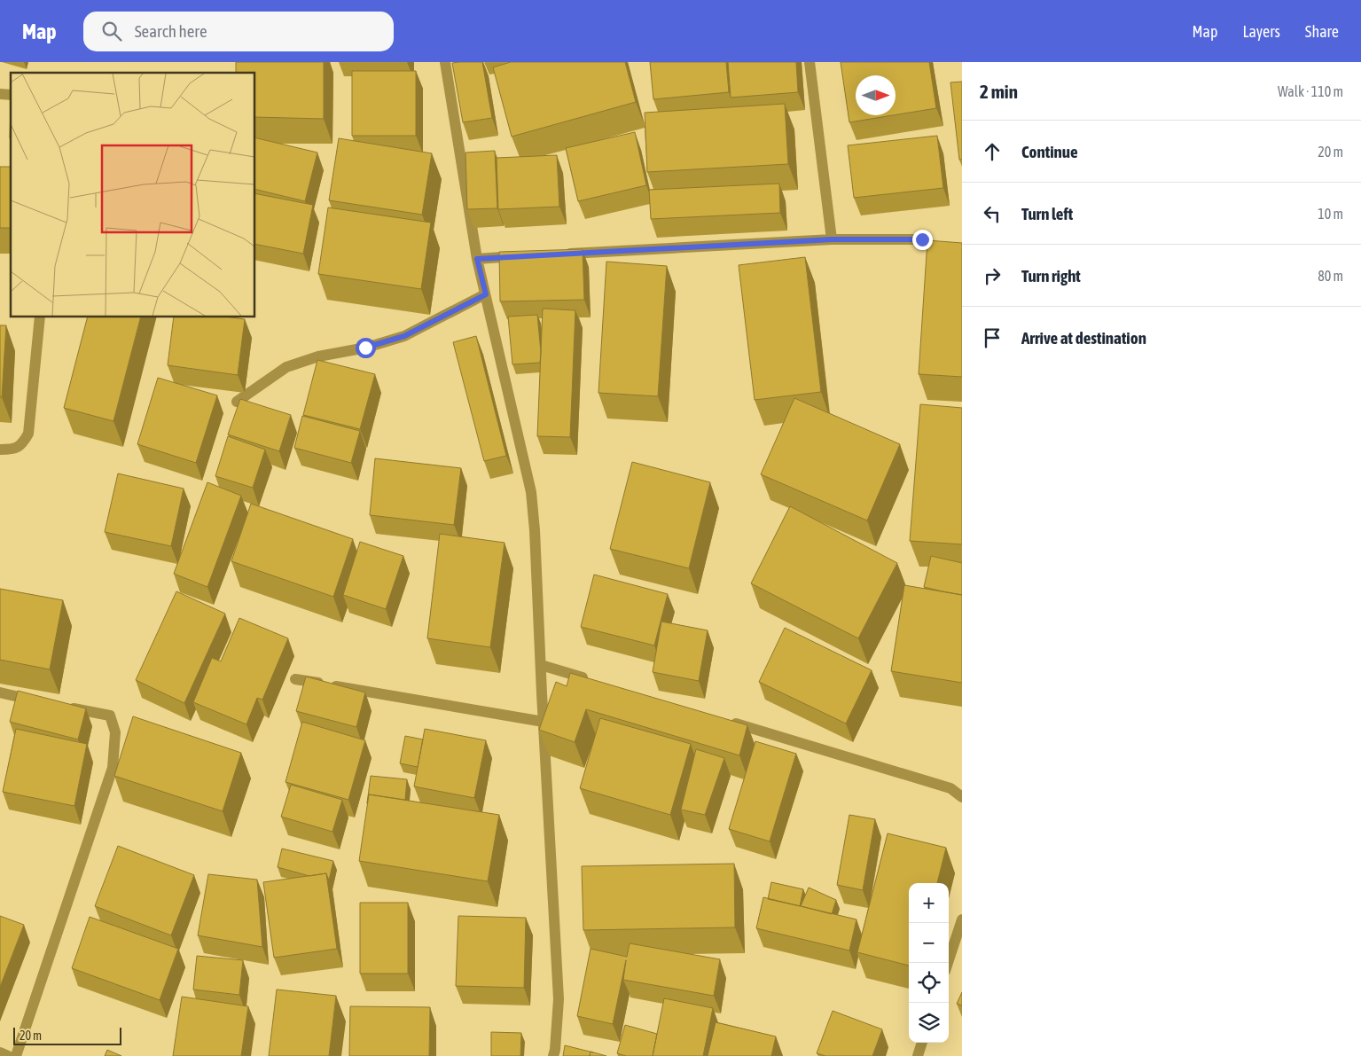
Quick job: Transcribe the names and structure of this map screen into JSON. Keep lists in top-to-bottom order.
{
  "scale_bar": "20 m",
  "north": "right",
  "page": {
    "header": "Map",
    "search": "Search here",
    "nav": ["Map", "Layers", "Share"],
    "heading": ["2 min", "Walk · 110 m"],
    "list": [
      ["Continue", "20 m"],
      ["Turn left", "10 m"],
      ["Turn right", "80 m"],
      "Arrive at destination"
    ],
    "map_buttons": ["+", "−"],
    "scale": "20 m"
  }
}
